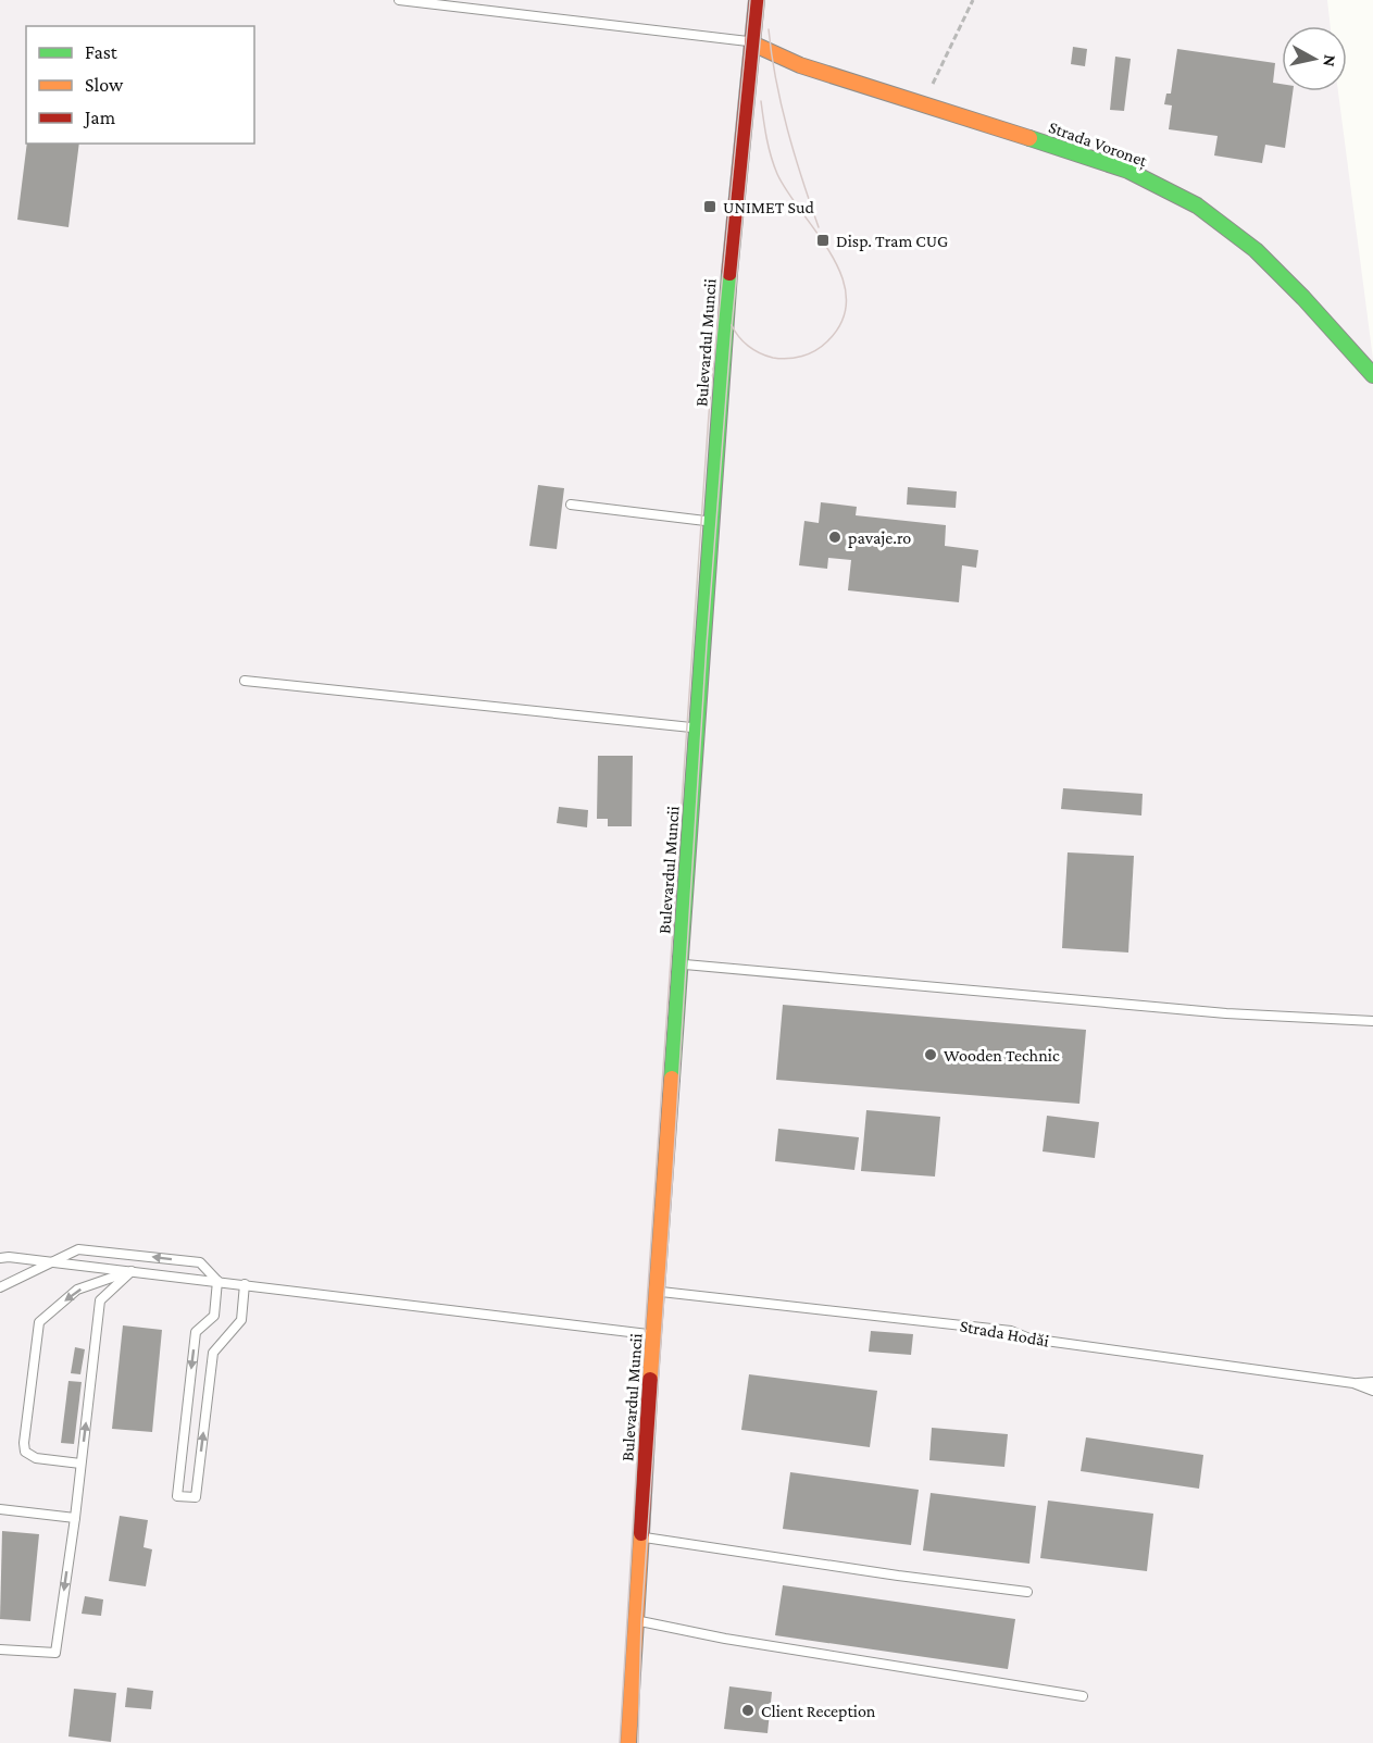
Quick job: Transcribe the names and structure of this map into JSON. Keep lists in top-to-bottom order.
{
  "streets": {
    "main road": ["Strada Voroneț", "Bulevardul Muncii"],
    "lane": ["Strada Hodăi"]
  },
  "crossings": [
    ["Strada Voroneț", "Bulevardul Muncii"],
    ["Bulevardul Muncii", "Strada Hodăi"]
  ],
  "places": {
    "transit": ["UNIMET Sud", "Disp. Tram CUG"],
    "other": ["pavaje.ro", "Wooden Technic", "Client Reception"]
  },
  "legend": ["Fast", "Slow", "Jam"],
  "north": "right"
}
